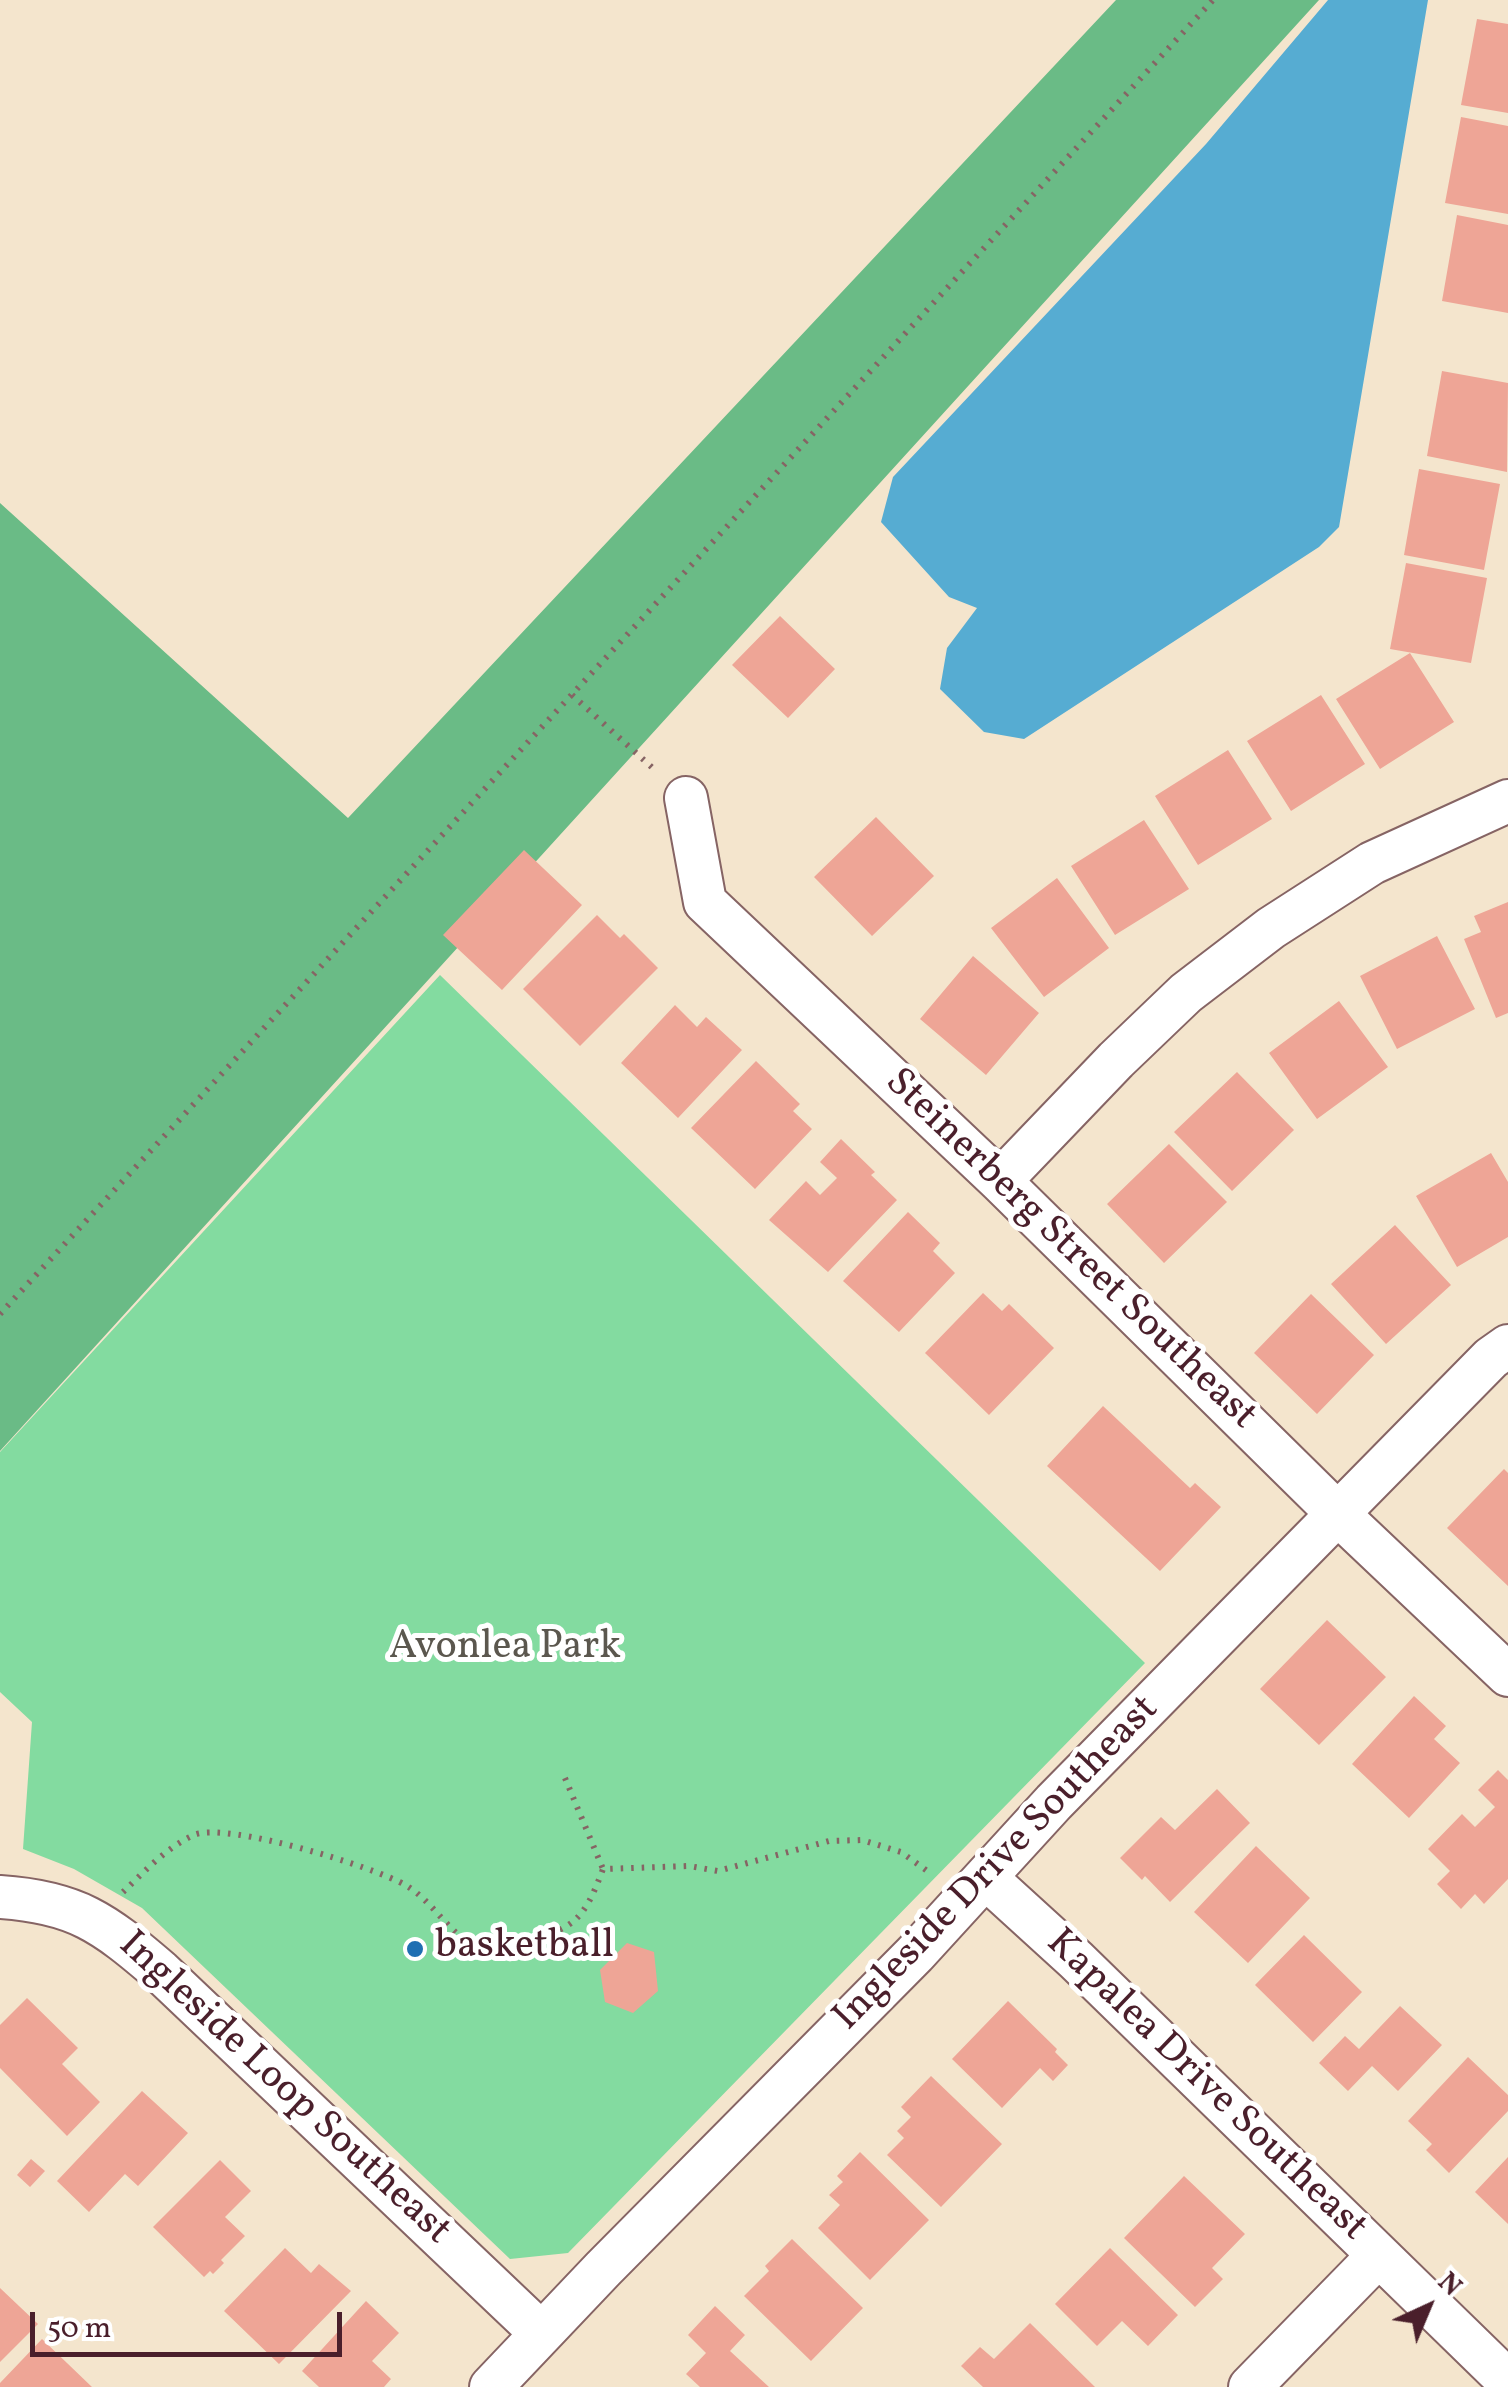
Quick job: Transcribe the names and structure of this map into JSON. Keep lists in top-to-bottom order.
{
  "streets": {
    "street": [
      "Steinerberg Street Southeast",
      "Ingleside Drive Southeast",
      "Kapalea Drive Southeast",
      "Ingleside Loop Southeast"
    ]
  },
  "crossings": [
    ["Steinerberg Street Southeast", "Ingleside Drive Southeast"],
    ["Ingleside Drive Southeast", "Kapalea Drive Southeast"],
    ["Ingleside Drive Southeast", "Ingleside Loop Southeast"]
  ],
  "parks": ["Avonlea Park"],
  "places": ["basketball"],
  "scale_bar": "50 m",
  "north": "top right"
}
